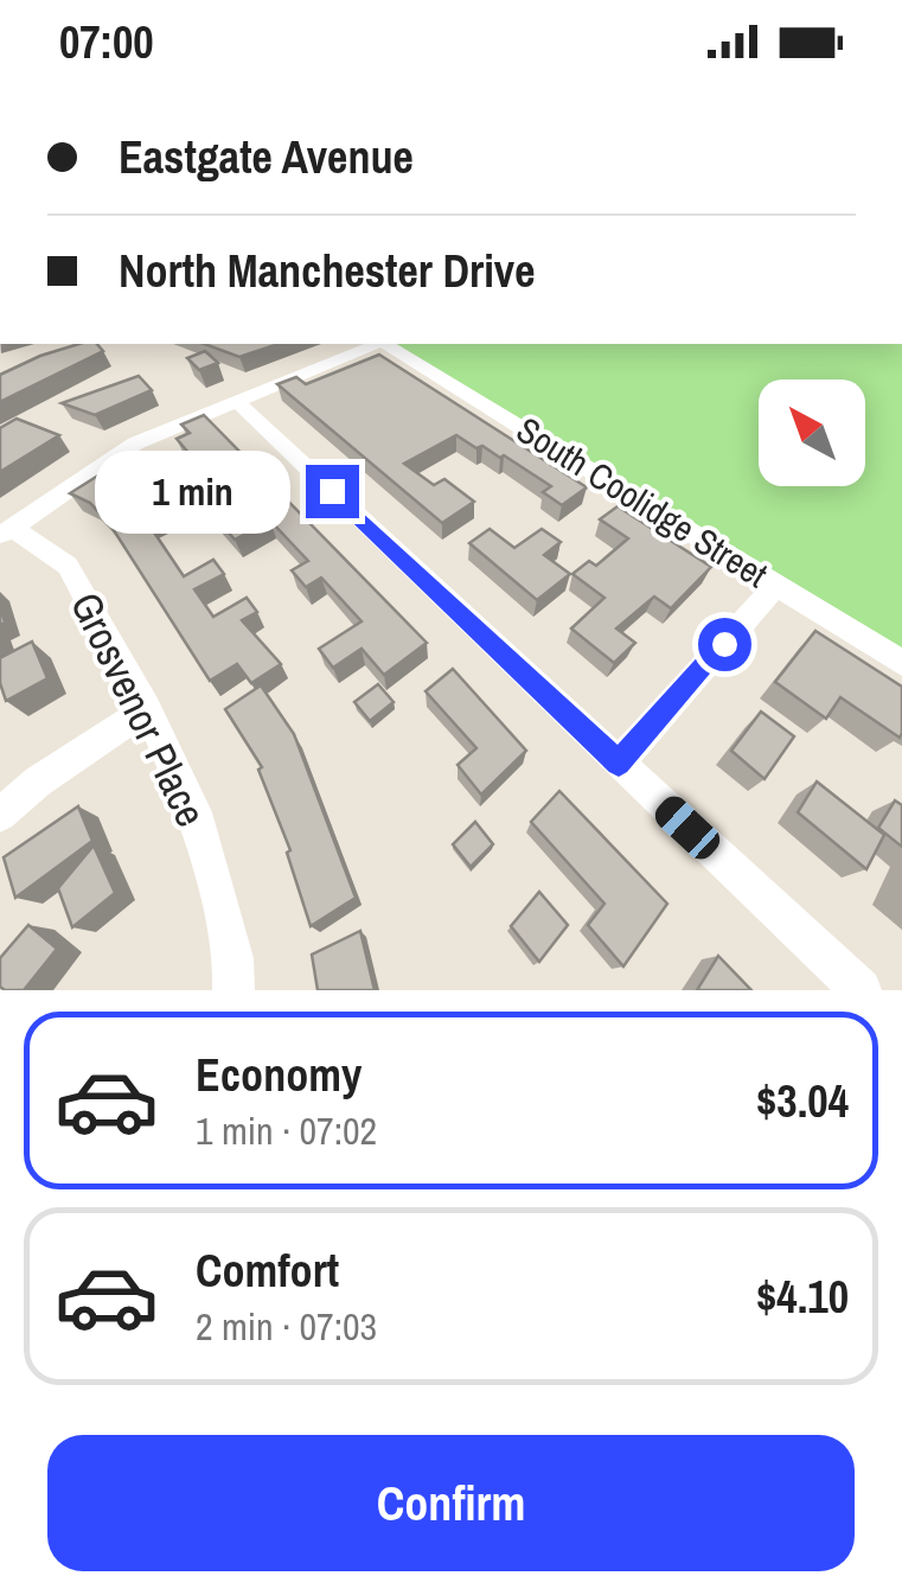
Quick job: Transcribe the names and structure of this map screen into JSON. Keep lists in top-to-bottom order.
{
  "streets": {
    "street": ["South Coolidge Street", "Grosvenor Place"]
  },
  "north": "top left",
  "page": {
    "status": "07:00",
    "banner": ["Eastgate Avenue", "North Manchester Drive"],
    "bubble": "1 min",
    "list": [
      {
        "name": "Economy",
        "note": "1 min · 07:02",
        "value": "$3.04"
      },
      {
        "name": "Comfort",
        "note": "2 min · 07:03",
        "value": "$4.10"
      }
    ],
    "buttons": "Confirm"
  }
}
